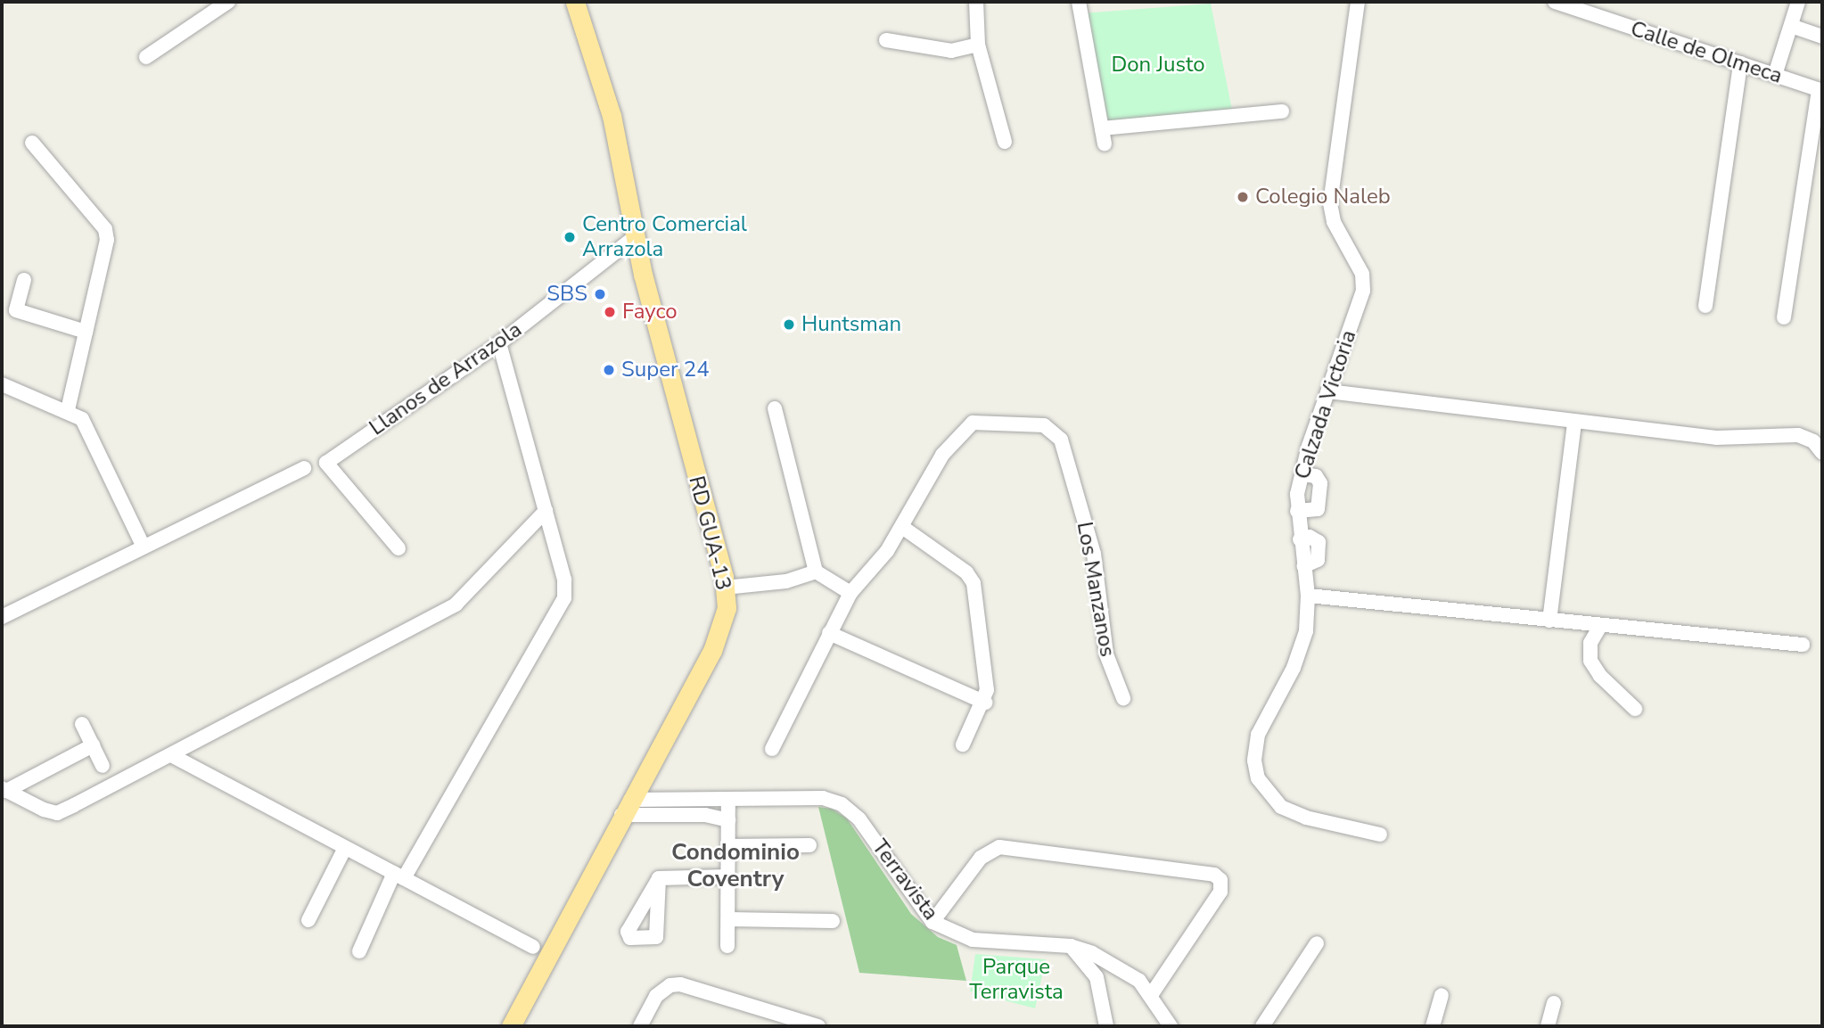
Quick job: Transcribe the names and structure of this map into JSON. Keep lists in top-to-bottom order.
{
  "streets": {
    "main road": ["RD GUA-13"],
    "street": [
      "Calle de Olmeca",
      "Llanos de Arrazola",
      "Calzada Victoria",
      "Los Manzanos",
      "Terravista"
    ]
  },
  "crossings": [
    ["Llanos de Arrazola", "RD GUA-13"],
    ["RD GUA-13", "Terravista"]
  ],
  "districts": ["Condominio Coventry"],
  "parks": ["Don Justo", "Parque Terravista"],
  "places": [
    "Colegio Naleb",
    "Centro Comercial Arrazola",
    "SBS",
    "Fayco",
    "Huntsman",
    "Super 24"
  ]
}
